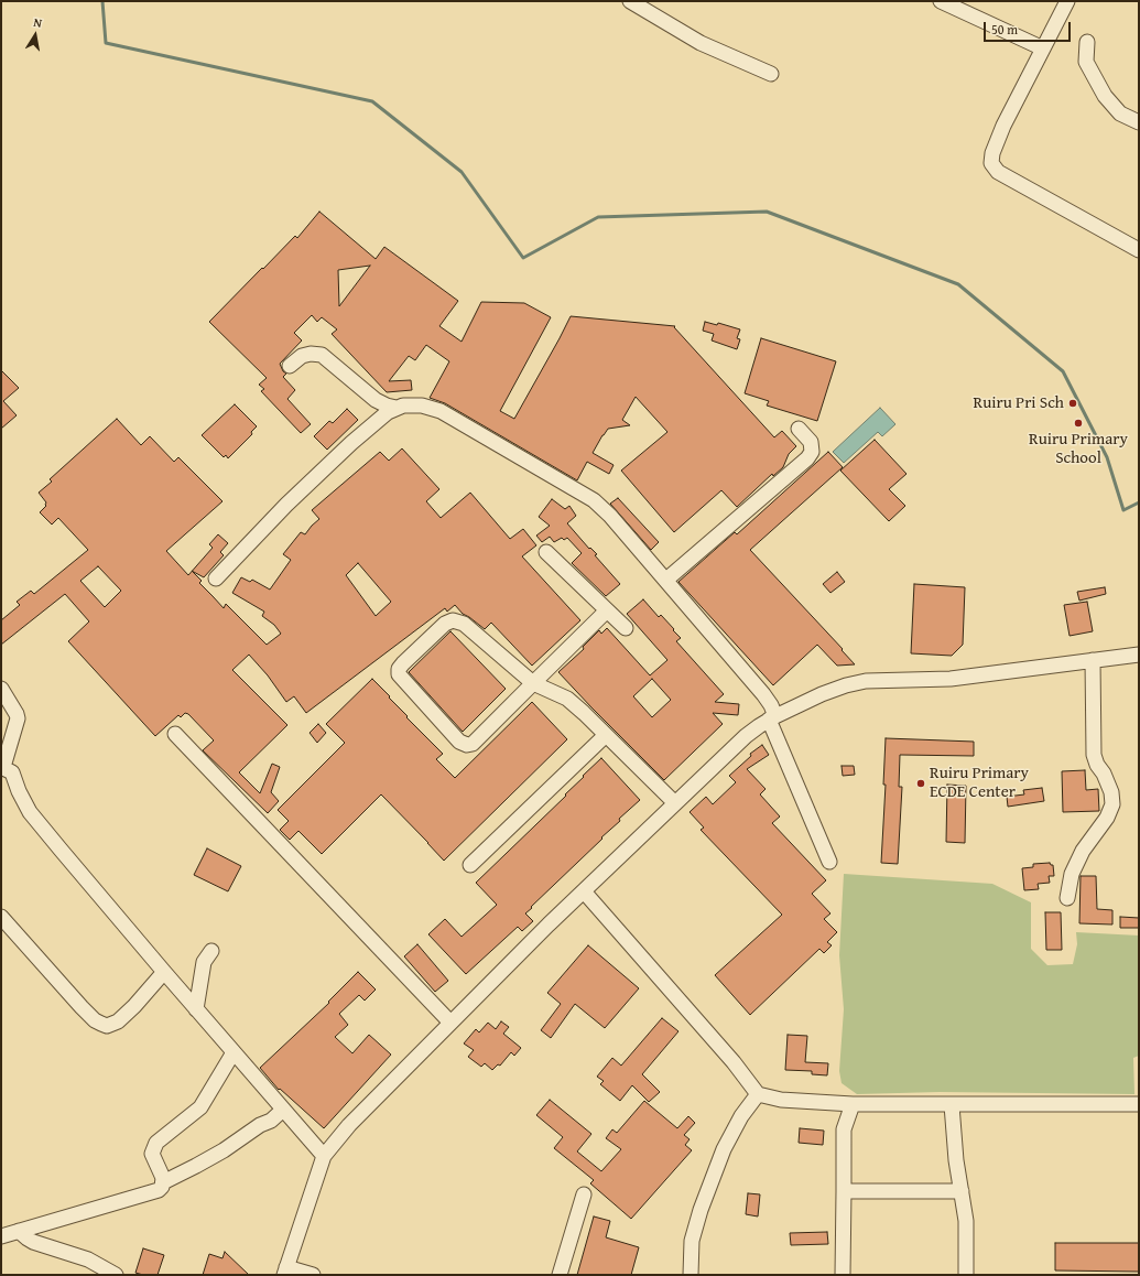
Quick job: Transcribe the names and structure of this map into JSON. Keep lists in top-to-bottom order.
{
  "places": ["Ruiru Pri Sch", "Ruiru Primary School", "Ruiru Primary ECDE Center"],
  "scale_bar": "50 m",
  "north": "top"
}
